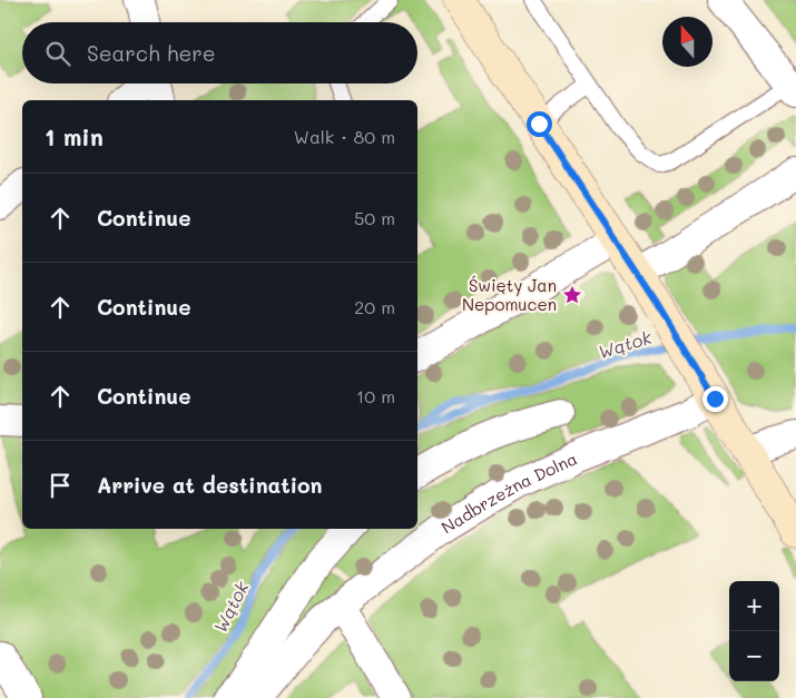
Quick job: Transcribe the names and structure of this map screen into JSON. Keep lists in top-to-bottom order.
{
  "streets": {
    "street": ["Nadbrzeżna Dolna"]
  },
  "water": ["Wątok"],
  "places": {
    "place": ["Święty Jan Nepomucen"]
  },
  "north": "top",
  "page": {
    "search": "Search here",
    "heading": ["1 min", "Walk · 80 m"],
    "list": [
      ["Continue", "50 m"],
      ["Continue", "20 m"],
      ["Continue", "10 m"],
      "Arrive at destination"
    ],
    "map_buttons": ["+", "−"]
  }
}
